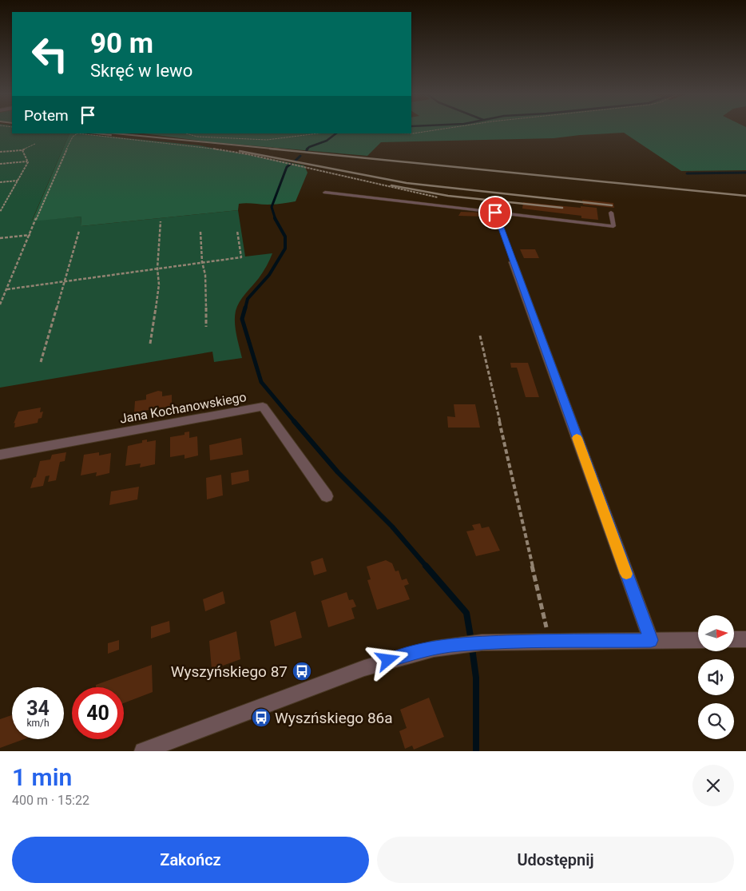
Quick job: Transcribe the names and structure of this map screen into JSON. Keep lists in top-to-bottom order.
{
  "streets": {
    "street": ["Jana Kochanowskiego"]
  },
  "places": {
    "bus stop": ["Wyszyńskiego 87", "Wyszńskiego 86a"]
  },
  "north": "right",
  "page": {
    "turn": ["90 m", "Skręć w lewo"],
    "then": "Potem",
    "speed": "34 km/h",
    "limit": "40",
    "heading": ["1 min", "400 m · 15:22"],
    "buttons": ["Zakończ", "Udostępnij"]
  }
}
